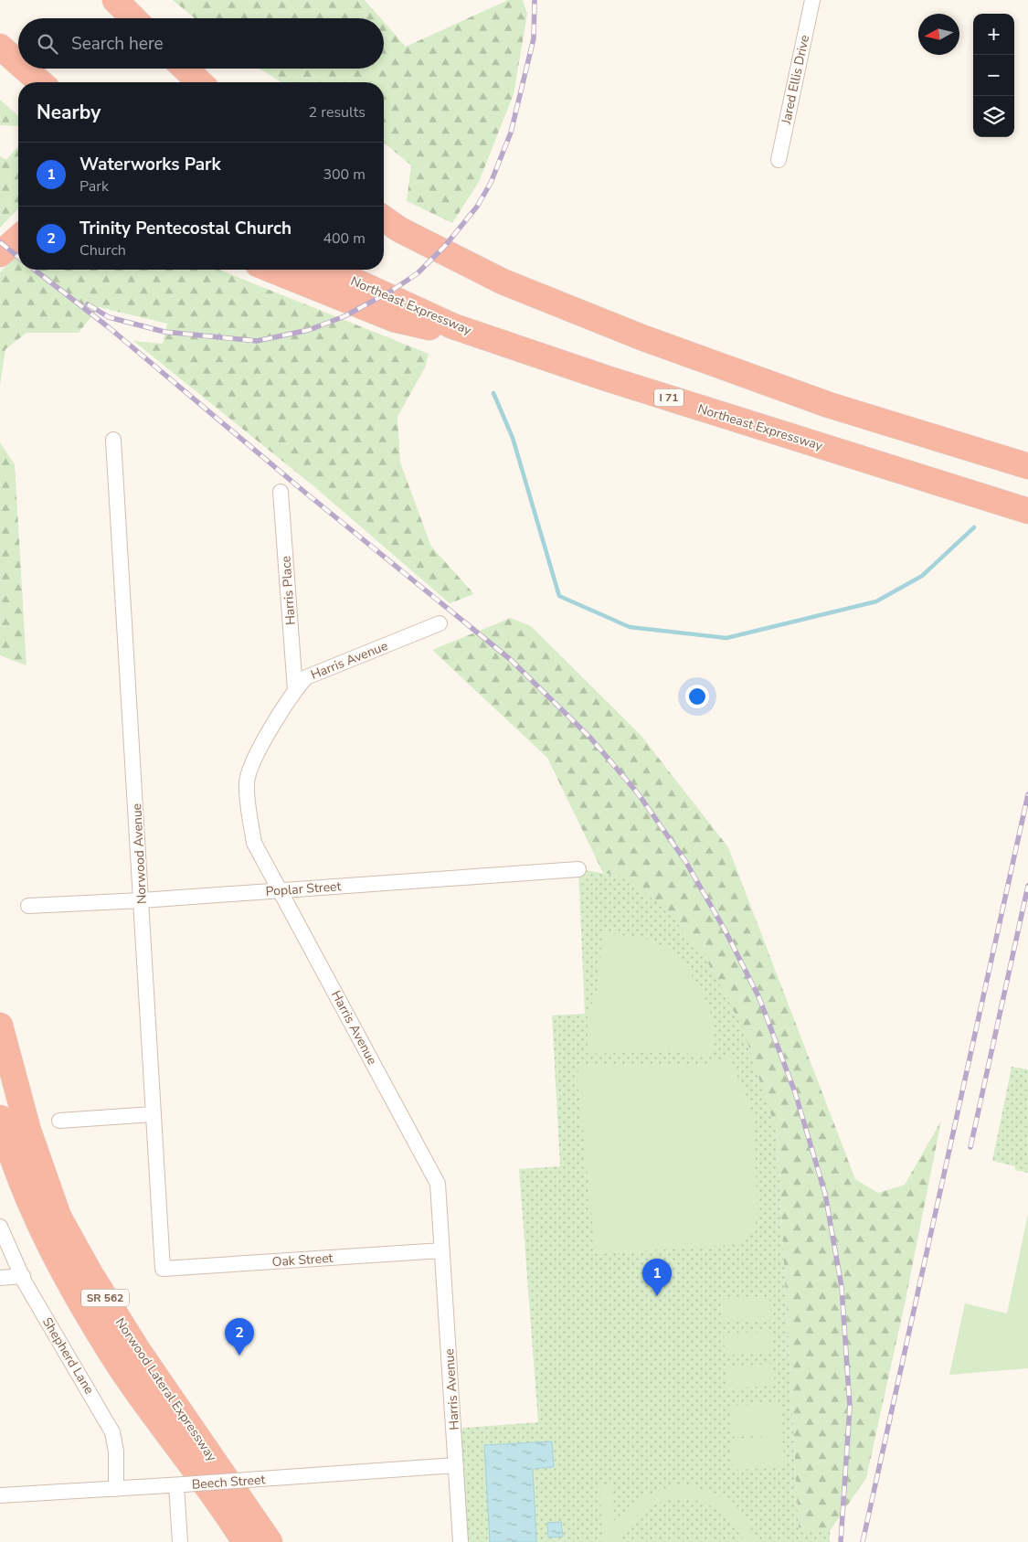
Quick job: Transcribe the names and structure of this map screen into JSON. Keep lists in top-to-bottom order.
{
  "streets": {
    "highway": [
      "Northeast Expressway",
      "I 71",
      "SR 562",
      "Norwood Lateral Expressway"
    ],
    "street": [
      "Jared Ellis Drive",
      "Harris Place",
      "Harris Avenue",
      "Norwood Avenue",
      "Poplar Street",
      "Oak Street",
      "Shepherd Lane",
      "Beech Street"
    ]
  },
  "crossings": [
    ["Harris Place", "Harris Avenue"],
    ["Harris Avenue", "Poplar Street"],
    ["Harris Avenue", "Oak Street"],
    ["Harris Avenue", "Beech Street"],
    ["Norwood Avenue", "Poplar Street"],
    ["Norwood Avenue", "Oak Street"],
    ["Shepherd Lane", "Beech Street"]
  ],
  "north": "left",
  "page": {
    "map_buttons": ["+", "−"],
    "search": "Search here",
    "heading": ["Nearby", "2 results"],
    "list": [
      {
        "mark": "1",
        "name": "Waterworks Park",
        "note": "Park",
        "value": "300 m"
      },
      {
        "mark": "2",
        "name": "Trinity Pentecostal Church",
        "note": "Church",
        "value": "400 m"
      }
    ],
    "pins": ["1", "2"]
  }
}
